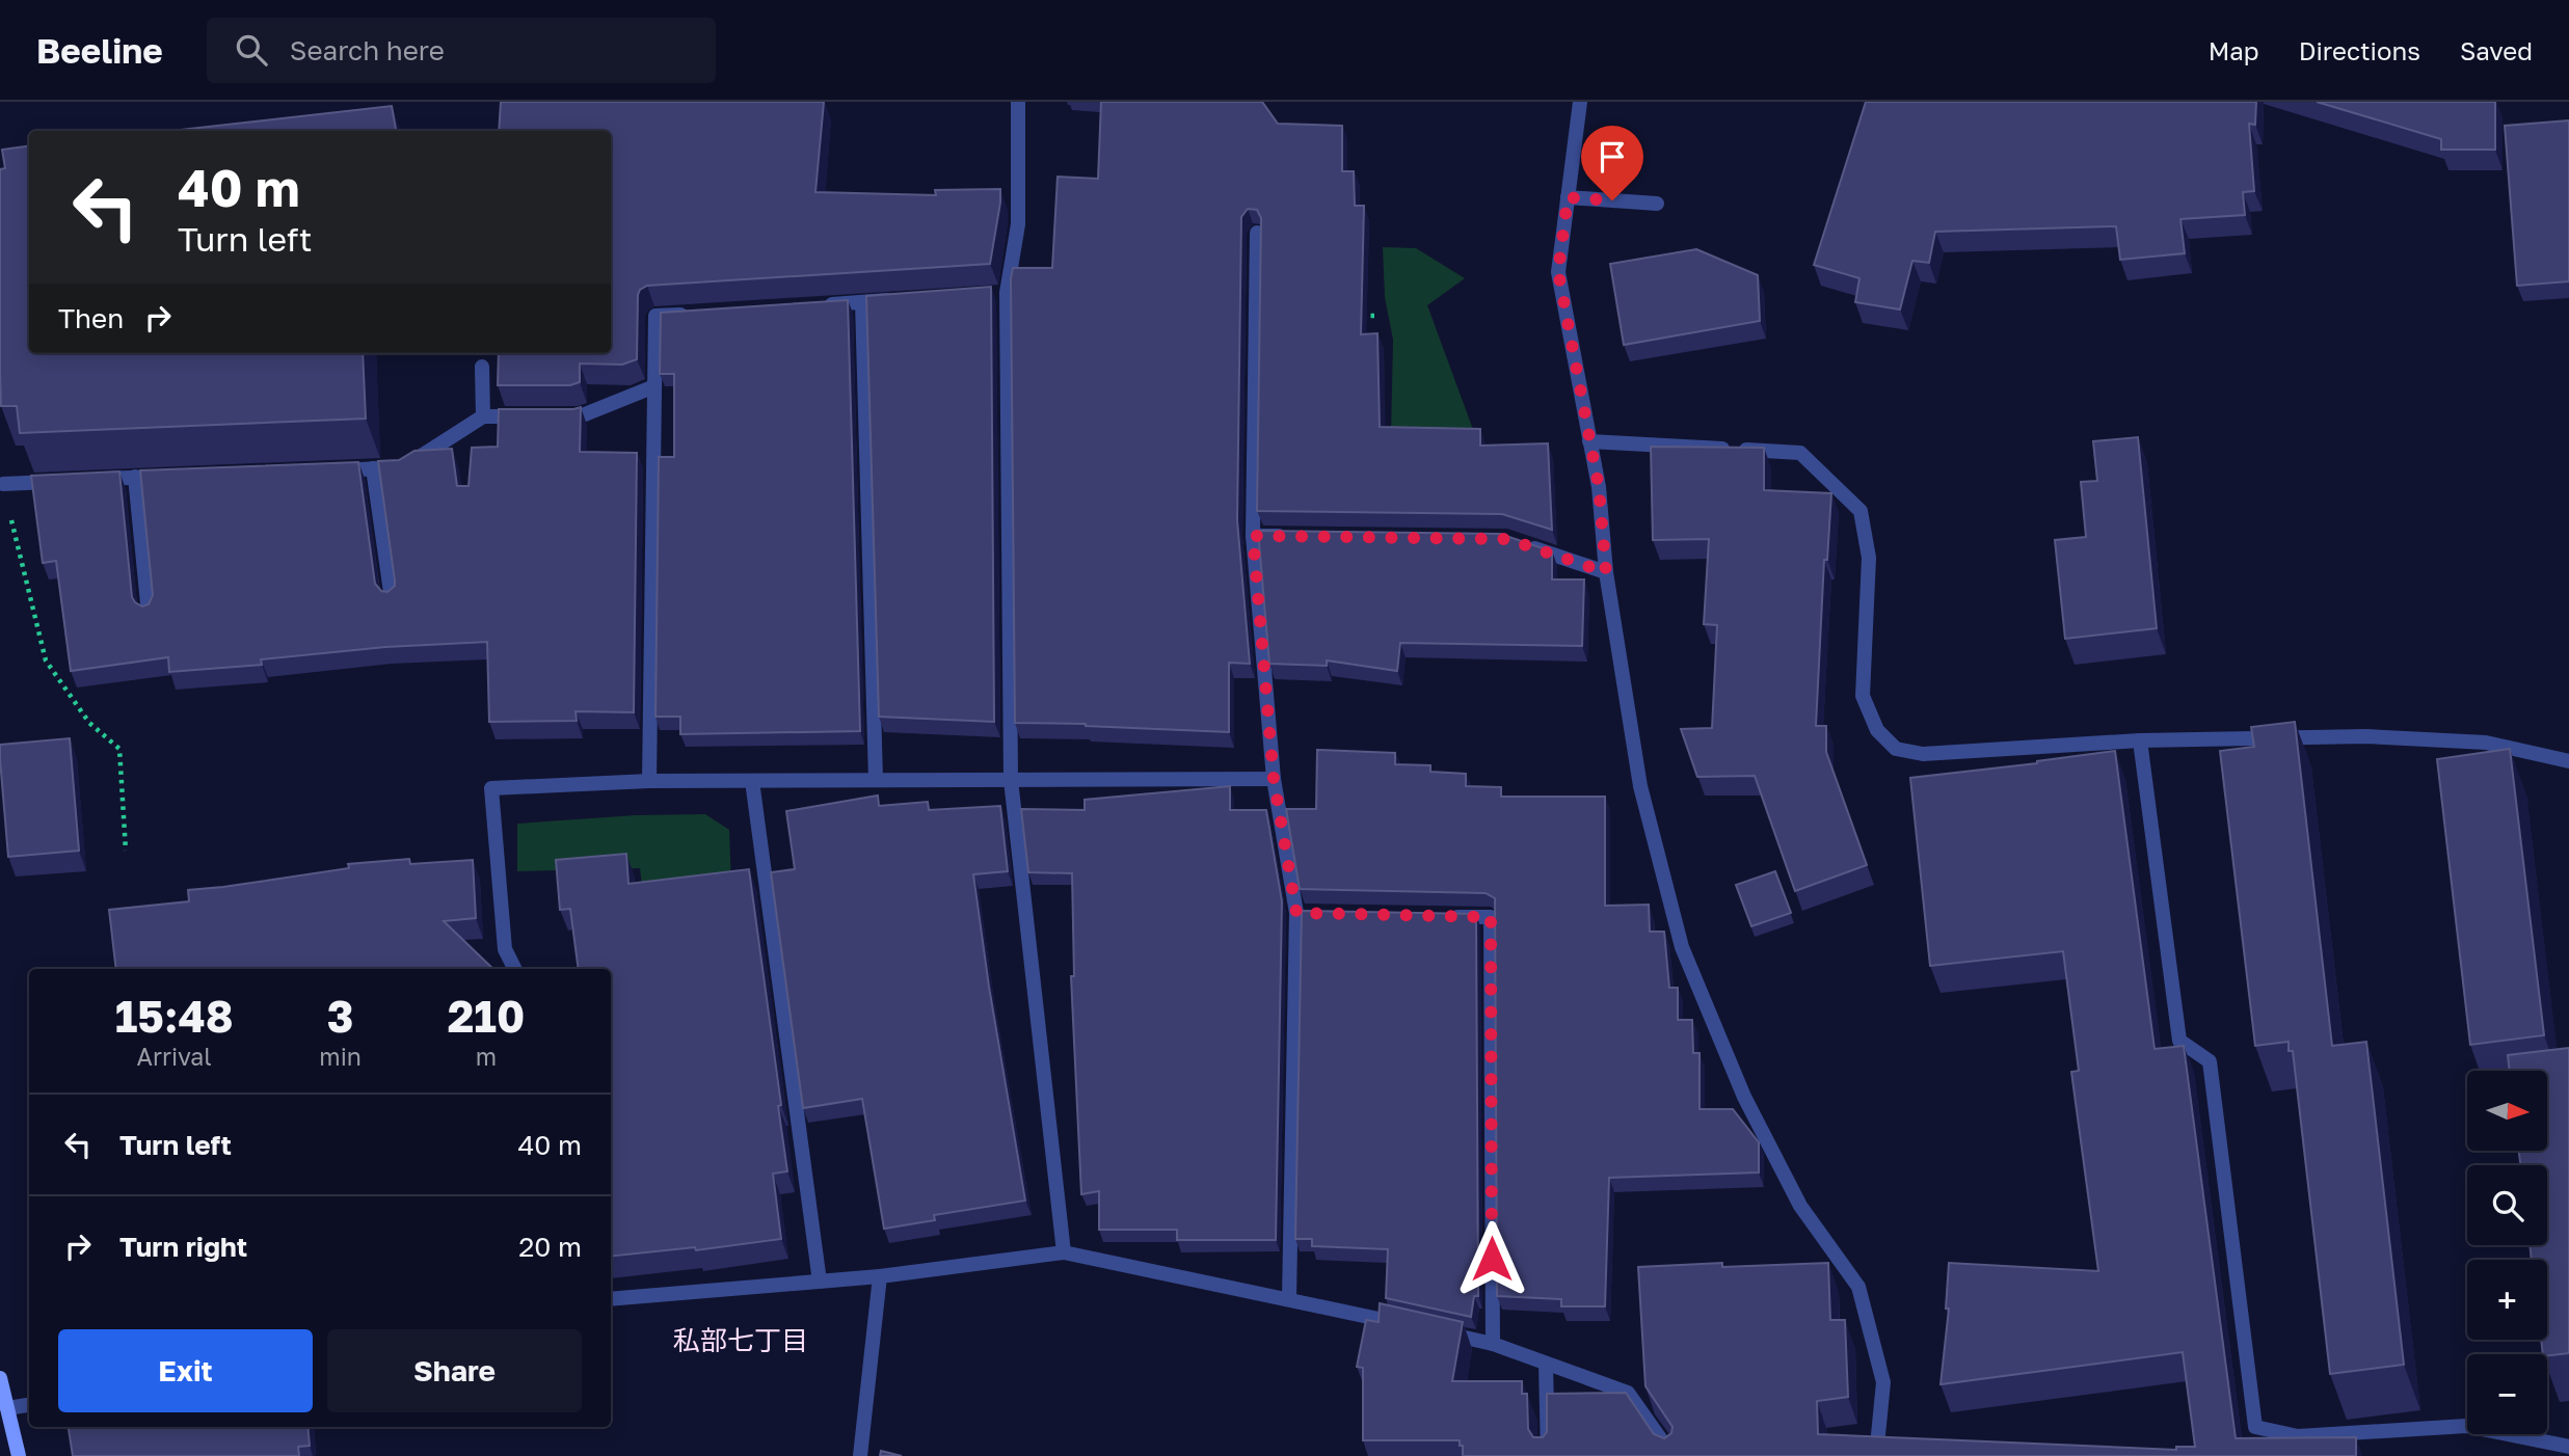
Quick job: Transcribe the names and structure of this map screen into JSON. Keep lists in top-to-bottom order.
{
  "districts": ["私部七丁目"],
  "north": "right",
  "page": {
    "header": "Beeline",
    "search": "Search here",
    "nav": ["Map", "Directions", "Saved"],
    "turn": ["40 m", "Turn left"],
    "then": "Then",
    "eta": [
      "15:48",
      "Arrival",
      "3",
      "min",
      "210",
      "m"
    ],
    "map_buttons": ["+", "−"],
    "list": [
      {
        "name": "Turn left",
        "value": "40 m"
      },
      {
        "name": "Turn right",
        "value": "20 m"
      }
    ],
    "buttons": ["Exit", "Share"]
  }
}
